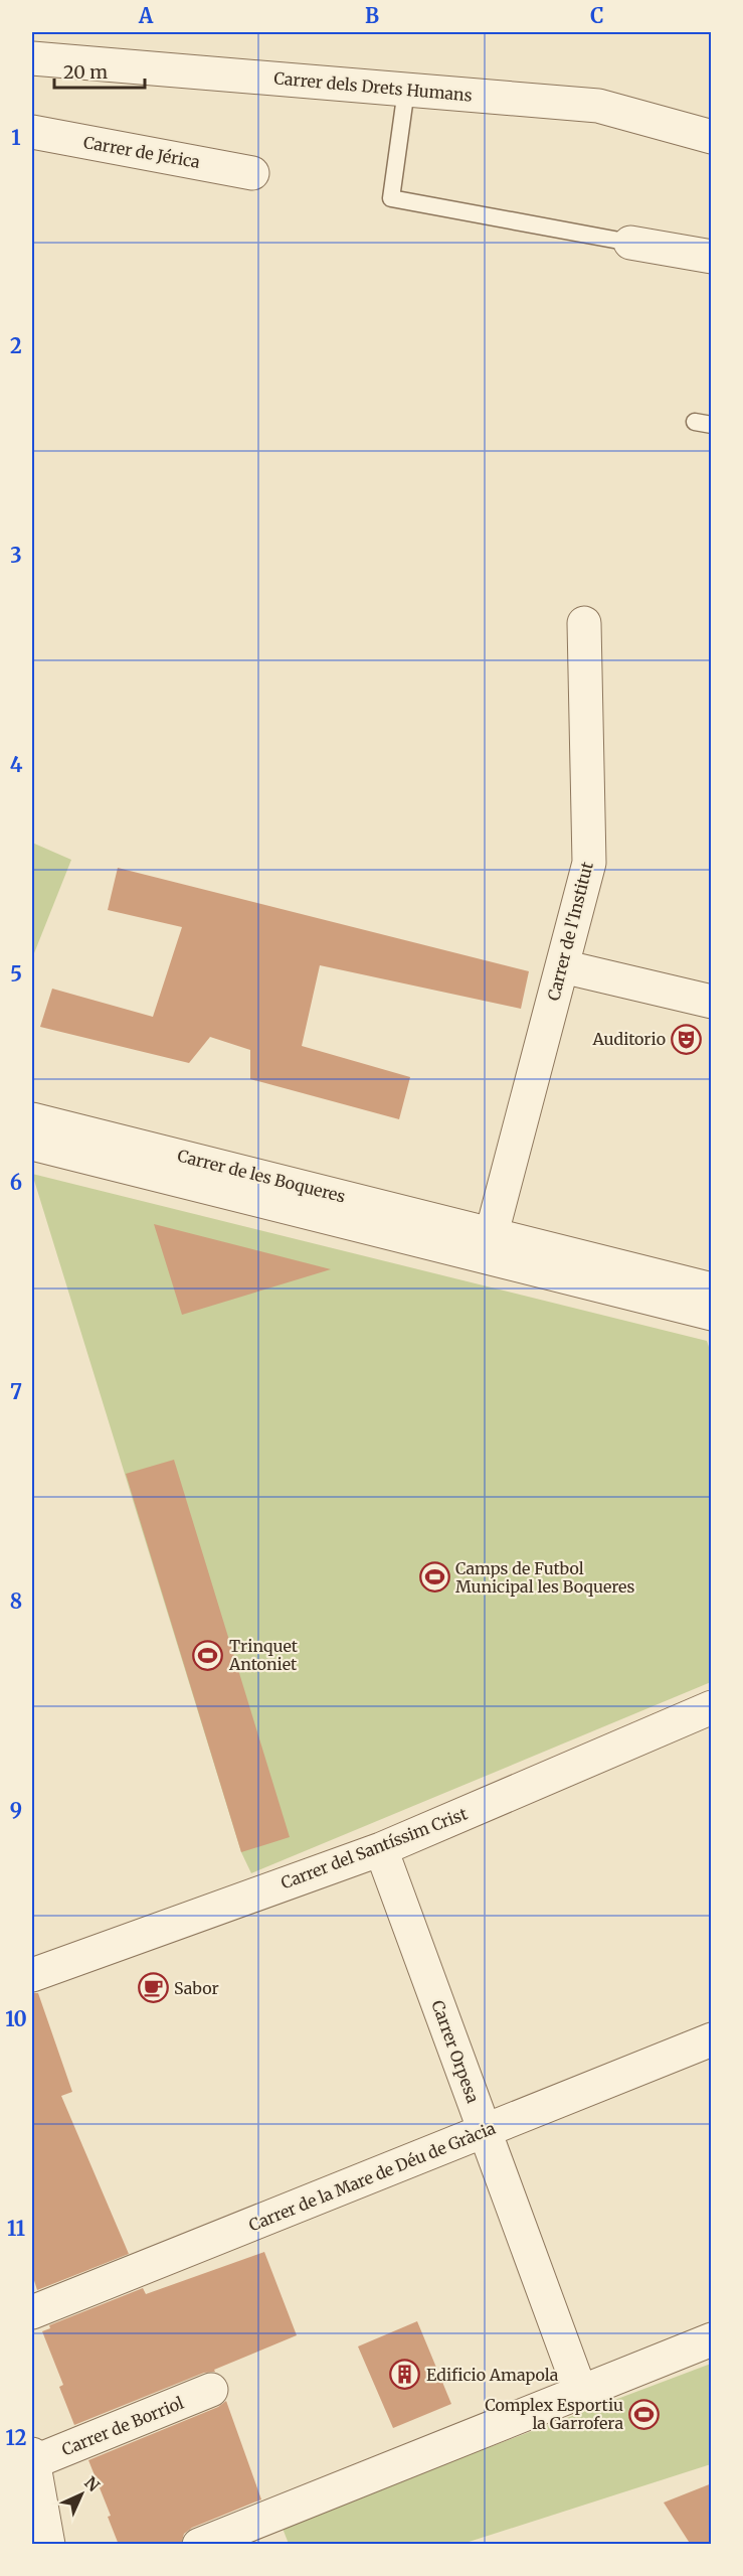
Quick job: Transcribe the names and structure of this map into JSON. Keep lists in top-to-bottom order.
{
  "streets": {
    "street": [
      "Carrer dels Drets Humans",
      "Carrer de Jérica",
      "Carrer de l'Institut",
      "Carrer de les Boqueres",
      "Carrer del Santíssim Crist",
      "Carrer Orpesa",
      "Carrer de la Mare de Déu de Gràcia",
      "Carrer de Borriol"
    ]
  },
  "crossings": [
    ["Carrer de l'Institut", "Carrer de les Boqueres"],
    ["Carrer del Santíssim Crist", "Carrer Orpesa"],
    ["Carrer Orpesa", "Carrer de la Mare de Déu de Gràcia"]
  ],
  "places": {
    "theatre": ["Auditorio"],
    "sports": ["Camps de Futbol Municipal les Boqueres", "Trinquet Antoniet", "Complex Esportiu la Garrofera"],
    "cafe": ["Sabor"],
    "building": ["Edificio Amapola"]
  },
  "scale_bar": "20 m",
  "north": "top right",
  "grid": {
    "columns": ["A", "B", "C"],
    "rows": [
      "1",
      "2",
      "3",
      "4",
      "5",
      "6",
      "7",
      "8",
      "9",
      "10",
      "11",
      "12"
    ]
  }
}
